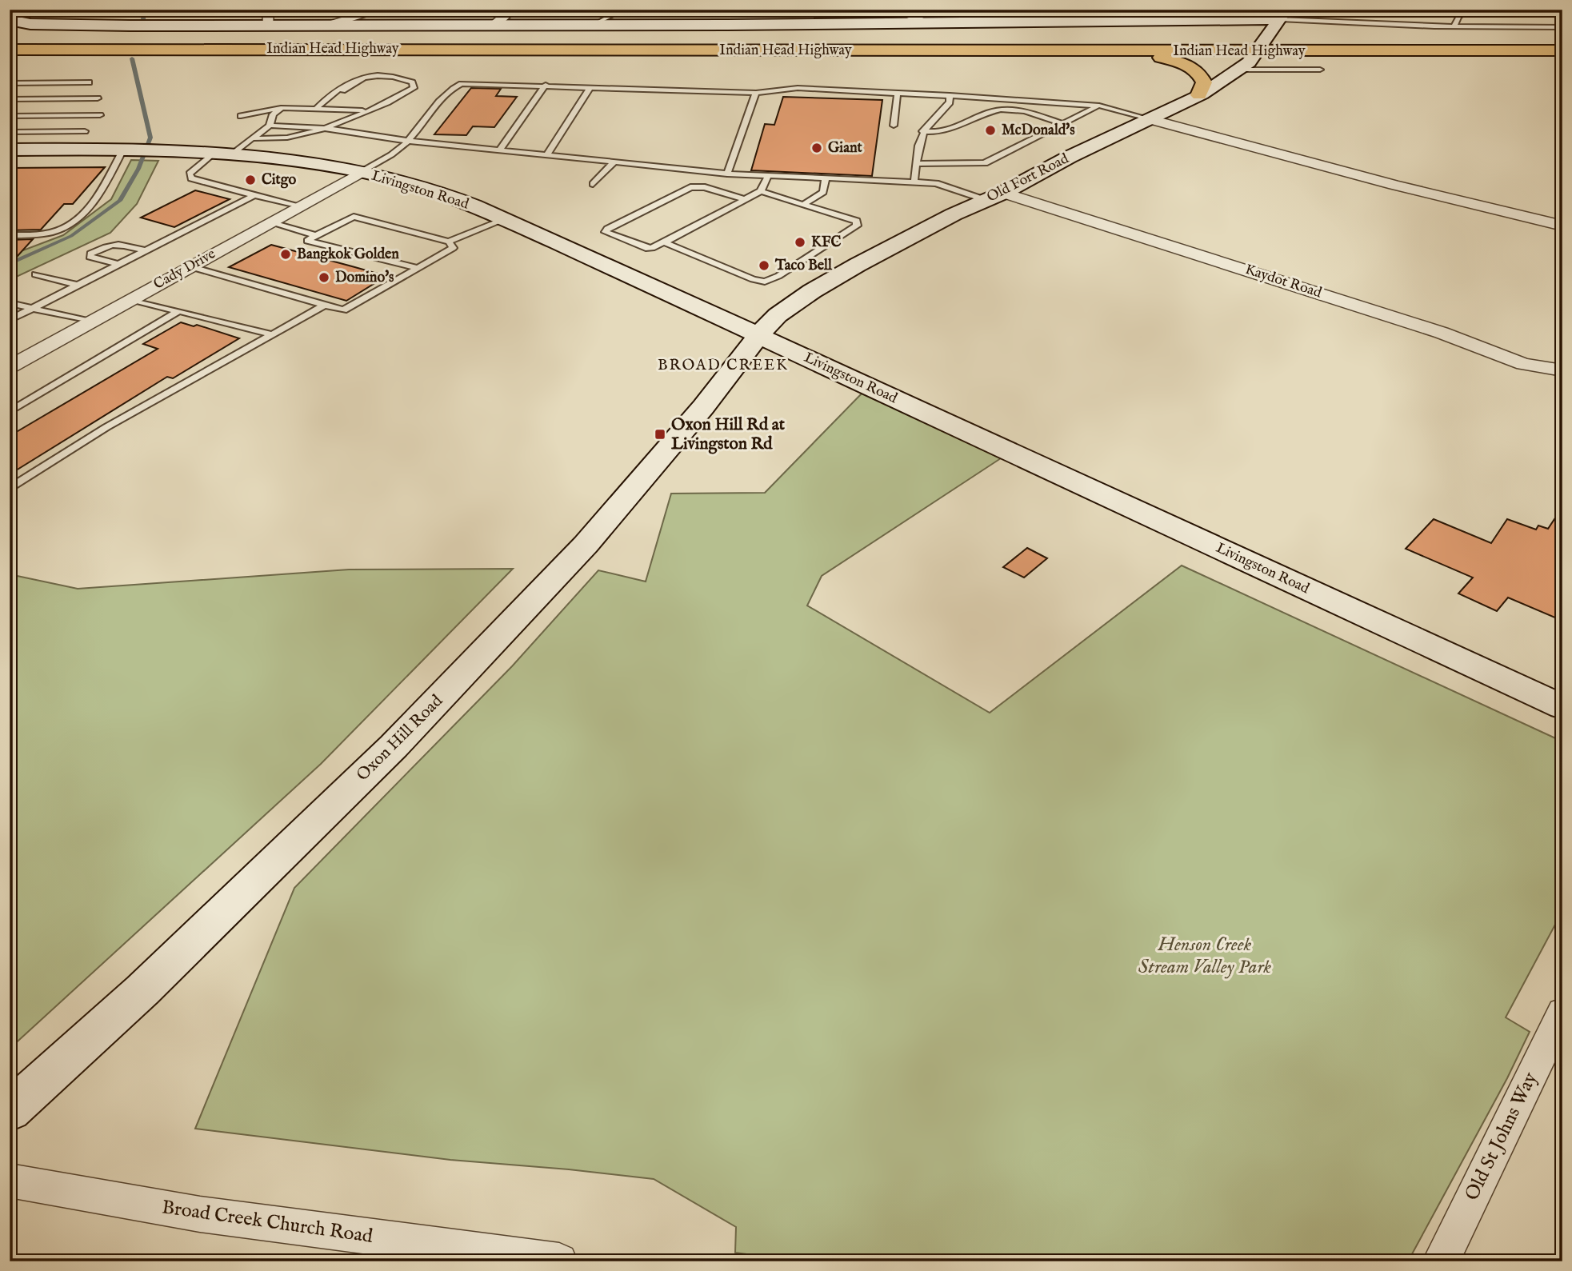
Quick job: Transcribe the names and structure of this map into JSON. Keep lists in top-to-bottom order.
{
  "streets": {
    "highway": ["Indian Head Highway"],
    "main road": ["Old Fort Road", "Livingston Road", "Oxon Hill Road"],
    "street": [
      "Cady Drive",
      "Kaydot Road",
      "Old St Johns Way",
      "Broad Creek Church Road"
    ]
  },
  "crossings": [
    ["Indian Head Highway", "Old Fort Road"],
    ["Old Fort Road", "Livingston Road"],
    ["Old Fort Road", "Kaydot Road"],
    ["Old Fort Road", "Oxon Hill Road"],
    ["Livingston Road", "Cady Drive"],
    ["Livingston Road", "Oxon Hill Road"]
  ],
  "districts": ["BROAD CREEK"],
  "parks": ["Henson Creek Stream Valley Park"],
  "places": {
    "other": [
      "McDonald's",
      "Giant",
      "Citgo",
      "KFC",
      "Bangkok Golden",
      "Taco Bell",
      "Domino's"
    ],
    "transit": ["Oxon Hill Rd at Livingston Rd"]
  }
}
